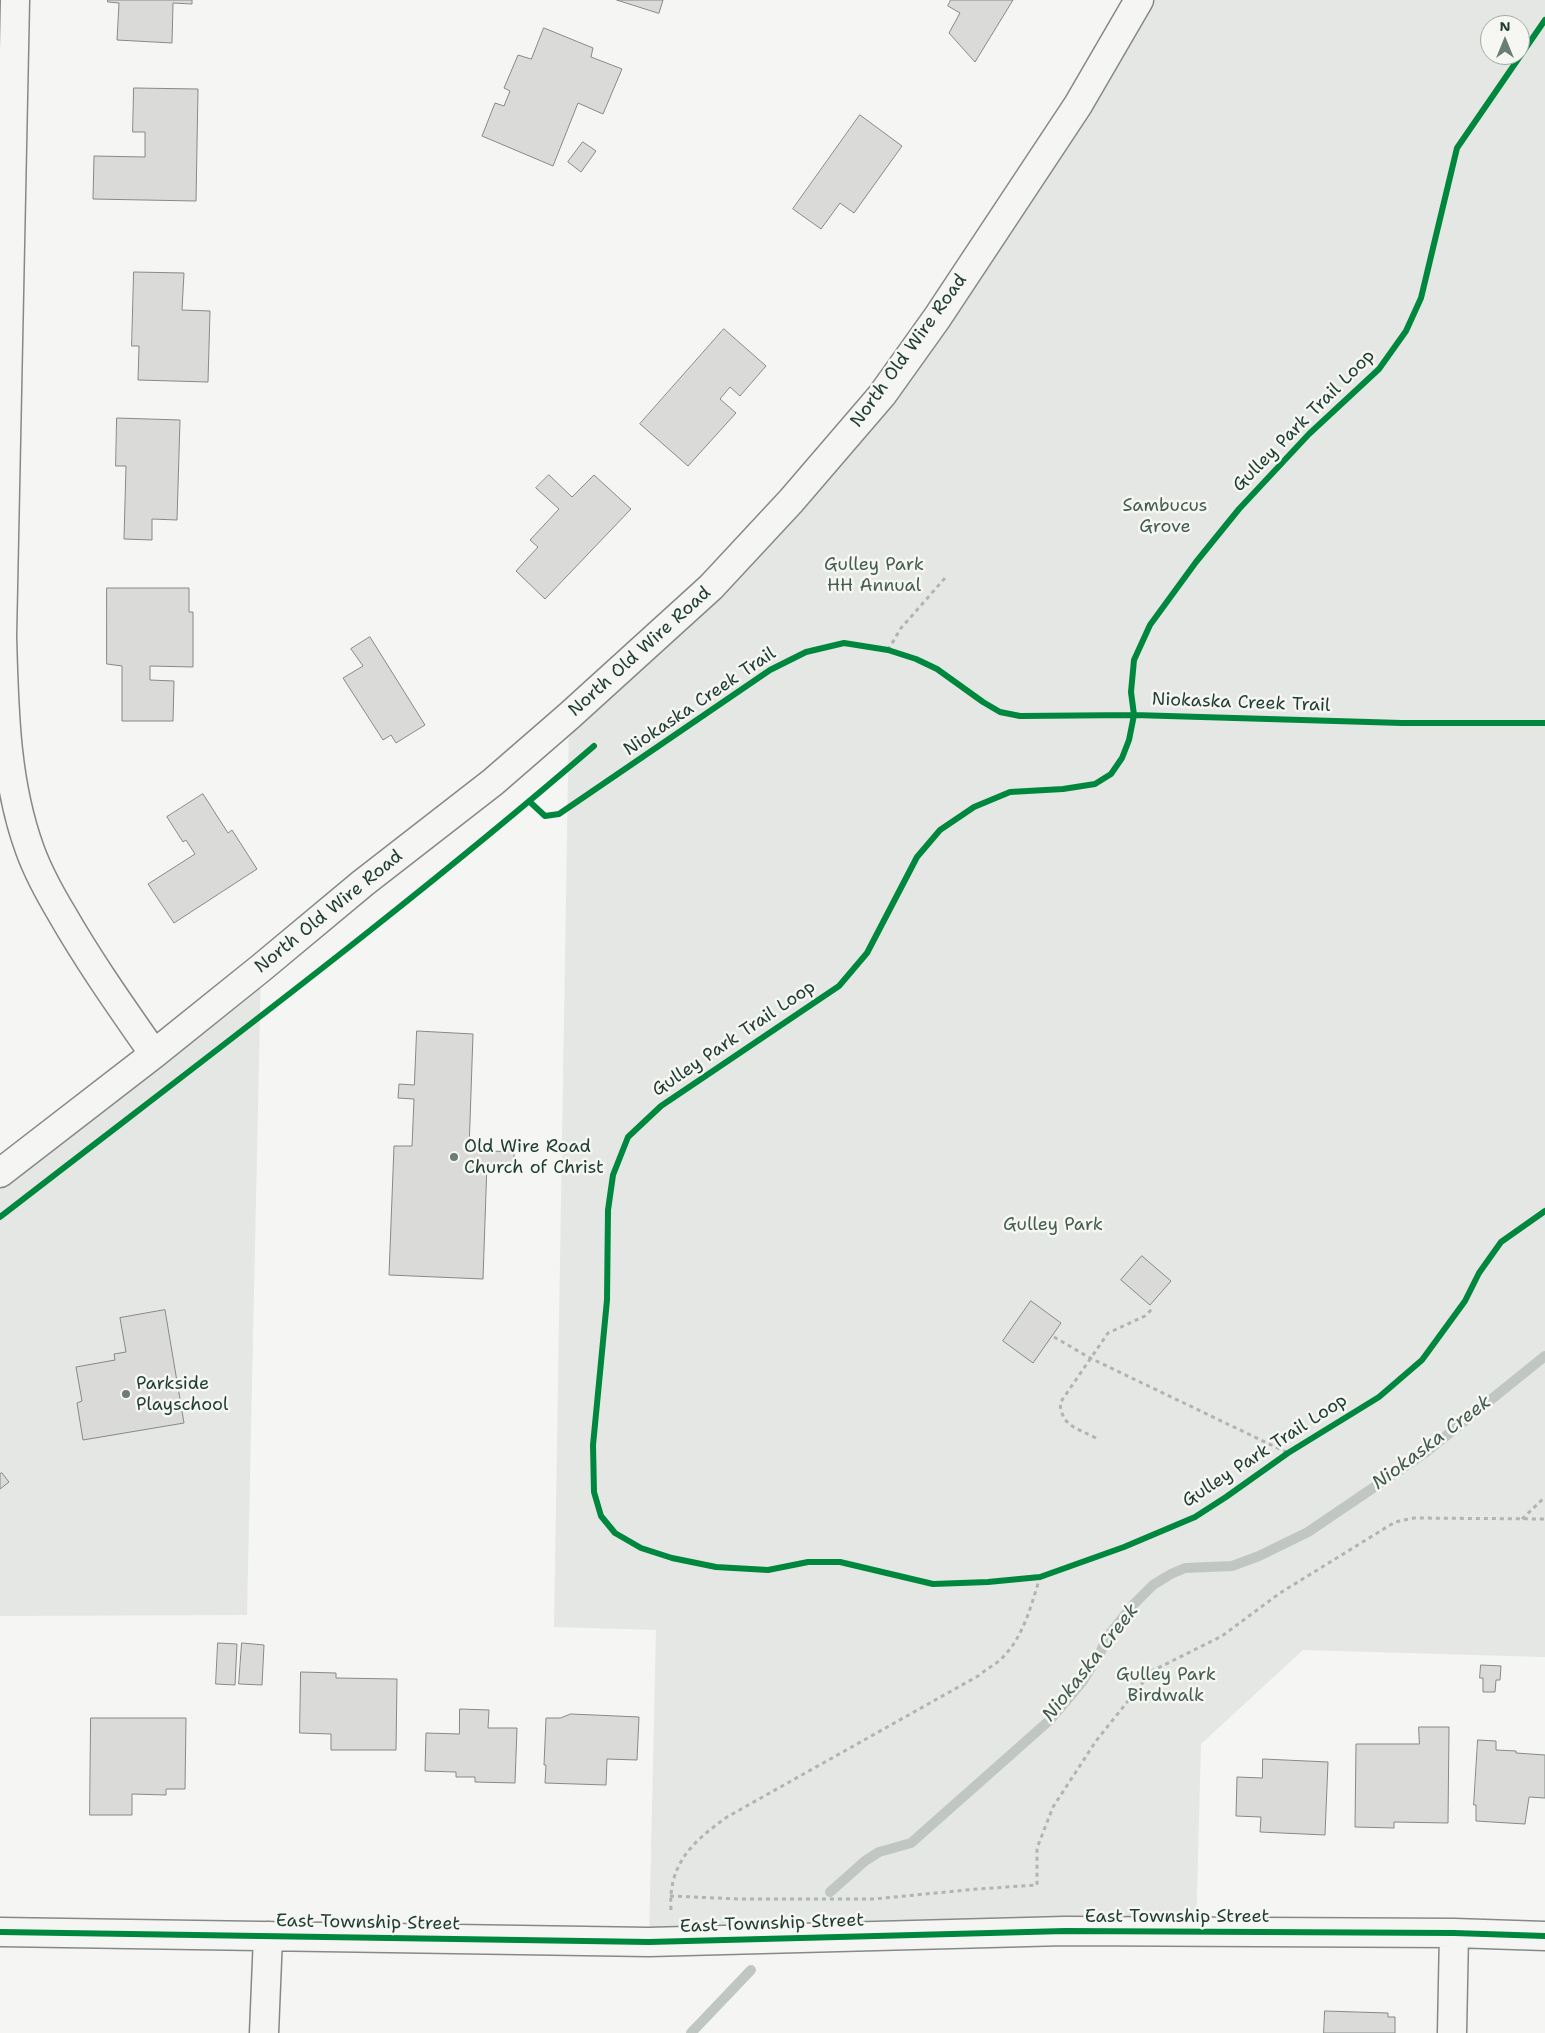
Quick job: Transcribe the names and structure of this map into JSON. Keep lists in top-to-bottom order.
{
  "streets": {
    "street": ["North Old Wire Road", "East Township Street"],
    "cycle path": ["Gulley Park Trail Loop", "Niokaska Creek Trail"]
  },
  "water": ["Niokaska Creek"],
  "parks": [
    "Sambucus Grove",
    "Gulley Park HH Annual",
    "Gulley Park",
    "Gulley Park Birdwalk"
  ],
  "places": ["Old Wire Road Church of Christ", "Parkside Playschool"],
  "north": "top"
}
